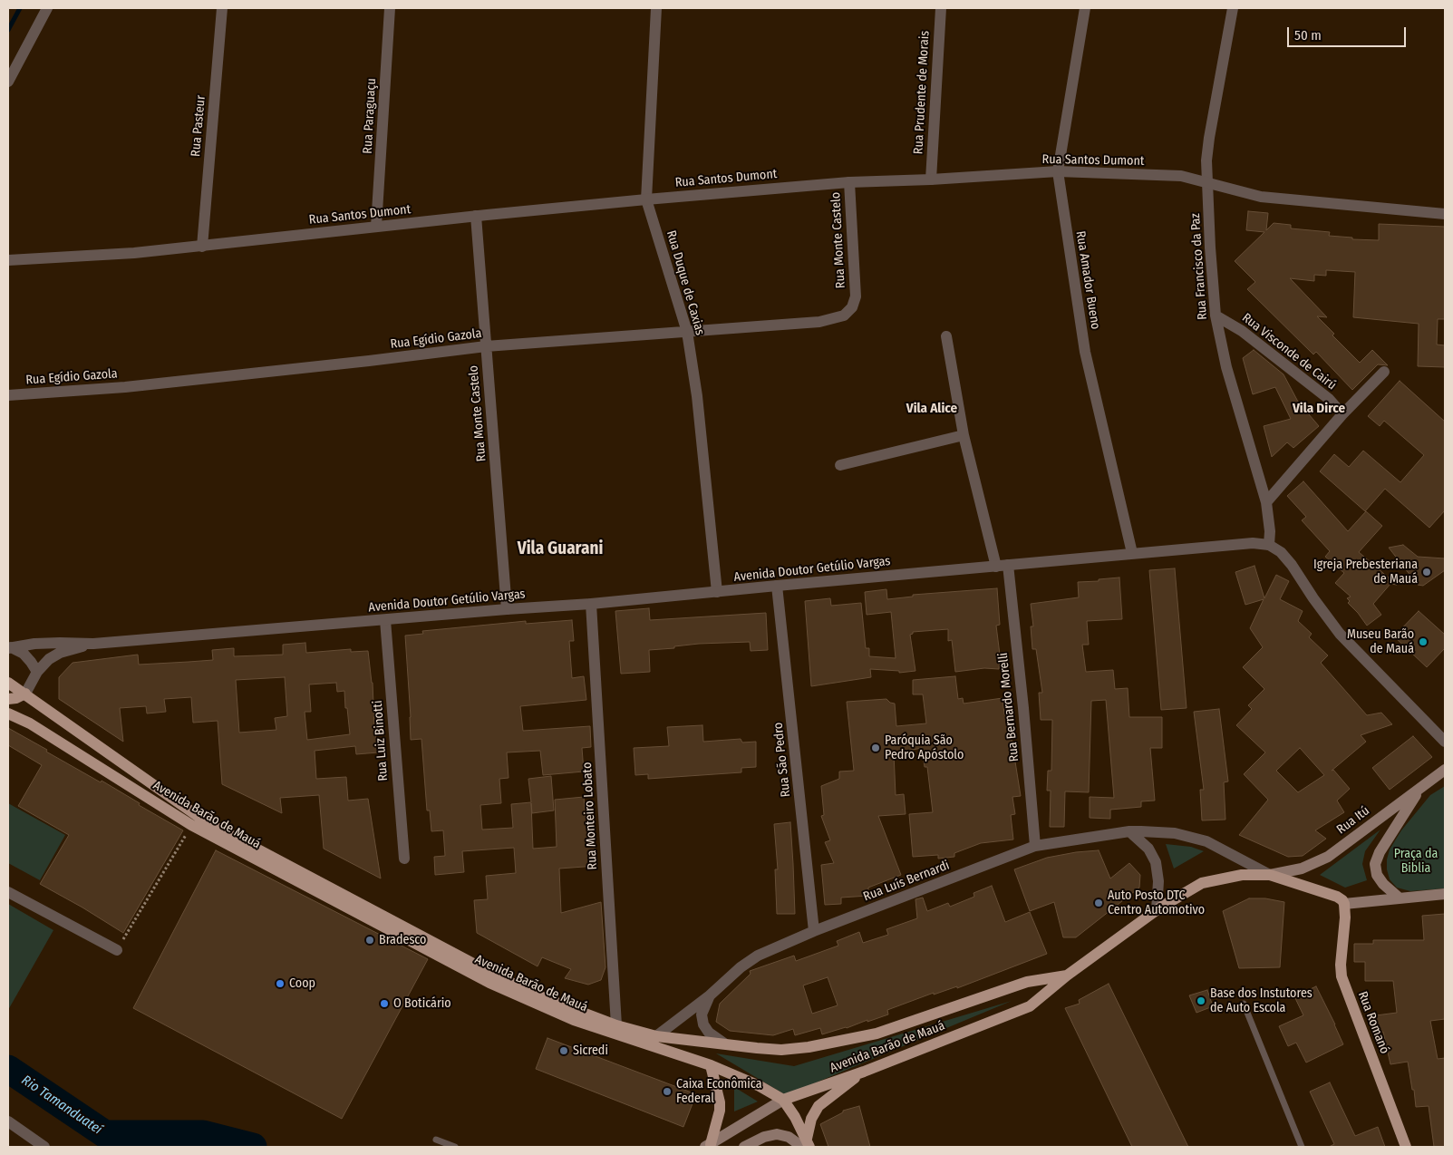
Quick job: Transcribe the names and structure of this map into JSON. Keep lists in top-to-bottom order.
{
  "streets": {
    "main road": ["Avenida Barão de Mauá", "Rua Itú", "Rua Romanó"],
    "street": [
      "Rua Prudente de Morais",
      "Rua Paraguaçu",
      "Rua Pasteur",
      "Rua Santos Dumont",
      "Rua Monte Castelo",
      "Rua Francisco da Paz",
      "Rua Amador Bueno",
      "Rua Duque de Caxias",
      "Rua Egídio Gazola",
      "Rua Visconde de Cairú",
      "Avenida Doutor Getúlio Vargas",
      "Rua Bernardo Morelli",
      "Rua Luiz Binotti",
      "Rua São Pedro",
      "Rua Monteiro Lobato",
      "Rua Luís Bernardi"
    ]
  },
  "crossings": [
    ["Rua Prudente de Morais", "Rua Santos Dumont"],
    ["Rua Paraguaçu", "Rua Santos Dumont"],
    ["Rua Pasteur", "Rua Santos Dumont"],
    ["Rua Santos Dumont", "Rua Monte Castelo"],
    ["Rua Santos Dumont", "Rua Francisco da Paz"],
    ["Rua Santos Dumont", "Rua Amador Bueno"],
    ["Rua Santos Dumont", "Rua Duque de Caxias"],
    ["Rua Monte Castelo", "Rua Egídio Gazola"],
    ["Rua Monte Castelo", "Avenida Doutor Getúlio Vargas"],
    ["Rua Francisco da Paz", "Rua Visconde de Cairú"],
    ["Rua Francisco da Paz", "Avenida Doutor Getúlio Vargas"],
    ["Rua Amador Bueno", "Avenida Doutor Getúlio Vargas"],
    ["Rua Duque de Caxias", "Rua Egídio Gazola"],
    ["Rua Duque de Caxias", "Avenida Doutor Getúlio Vargas"],
    ["Avenida Doutor Getúlio Vargas", "Rua Bernardo Morelli"],
    ["Avenida Doutor Getúlio Vargas", "Rua Luiz Binotti"],
    ["Avenida Doutor Getúlio Vargas", "Rua São Pedro"],
    ["Avenida Doutor Getúlio Vargas", "Avenida Barão de Mauá"],
    ["Avenida Doutor Getúlio Vargas", "Rua Monteiro Lobato"],
    ["Rua Bernardo Morelli", "Rua Luís Bernardi"],
    ["Rua São Pedro", "Rua Luís Bernardi"],
    ["Avenida Barão de Mauá", "Rua Monteiro Lobato"],
    ["Avenida Barão de Mauá", "Rua Itú"],
    ["Avenida Barão de Mauá", "Rua Luís Bernardi"],
    ["Avenida Barão de Mauá", "Rua Romanó"],
    ["Rua Itú", "Rua Luís Bernardi"]
  ],
  "districts": ["Vila Alice", "Vila Dirce", "Vila Guarani"],
  "water": ["Rio Tamanduateí"],
  "parks": ["Praça da Biblia"],
  "places": [
    "Igreja Prebesteriana de Mauá",
    "Museu Barão de Mauá",
    "Paróquia São Pedro Apóstolo",
    "Auto Posto DTC Centro Automotivo",
    "Bradesco",
    "Coop",
    "Base dos Instutores de Auto Escola",
    "O Boticário",
    "Sicredi",
    "Caixa Econômica Federal"
  ],
  "scale_bar": "50 m"
}
